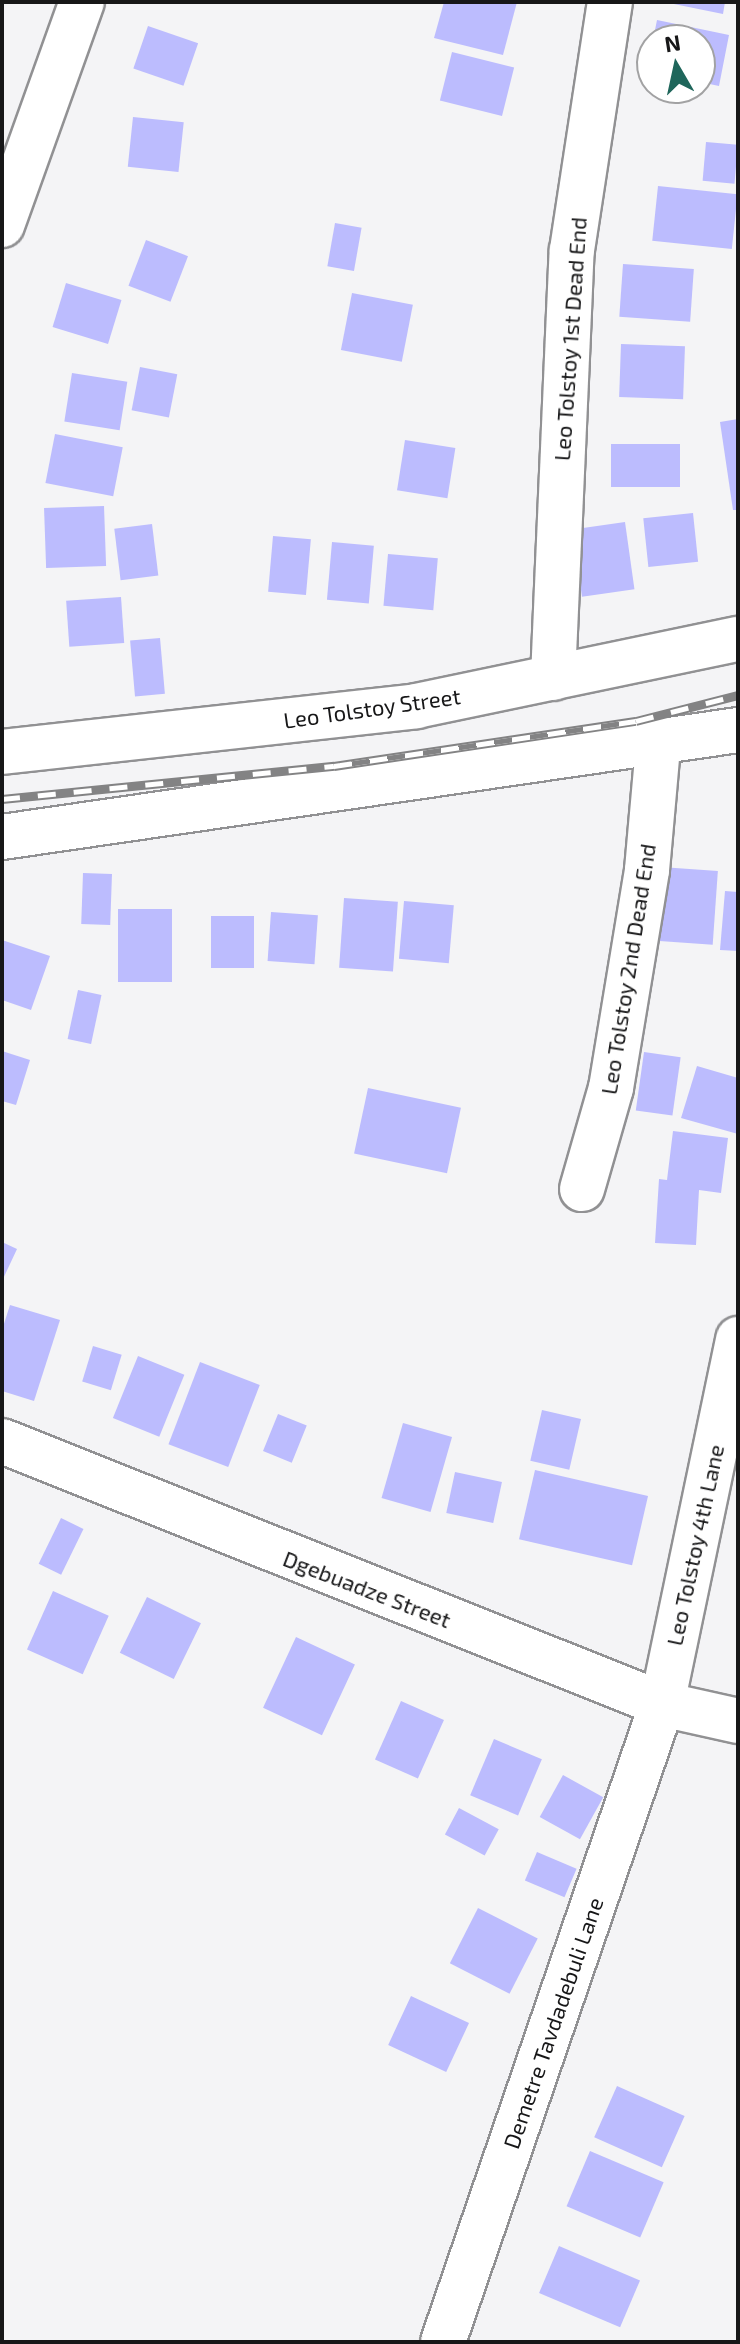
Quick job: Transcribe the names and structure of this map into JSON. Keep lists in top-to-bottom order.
{
  "streets": {
    "street": [
      "Leo Tolstoy 1st Dead End",
      "Leo Tolstoy Street",
      "Leo Tolstoy 2nd Dead End",
      "Leo Tolstoy 4th Lane",
      "Dgebuadze Street",
      "Demetre Tavdadebuli Lane"
    ]
  },
  "crossings": [
    ["Leo Tolstoy 1st Dead End", "Leo Tolstoy Street"],
    ["Leo Tolstoy 4th Lane", "Dgebuadze Street"],
    ["Leo Tolstoy 4th Lane", "Demetre Tavdadebuli Lane"],
    ["Dgebuadze Street", "Demetre Tavdadebuli Lane"]
  ],
  "north": "top"
}
